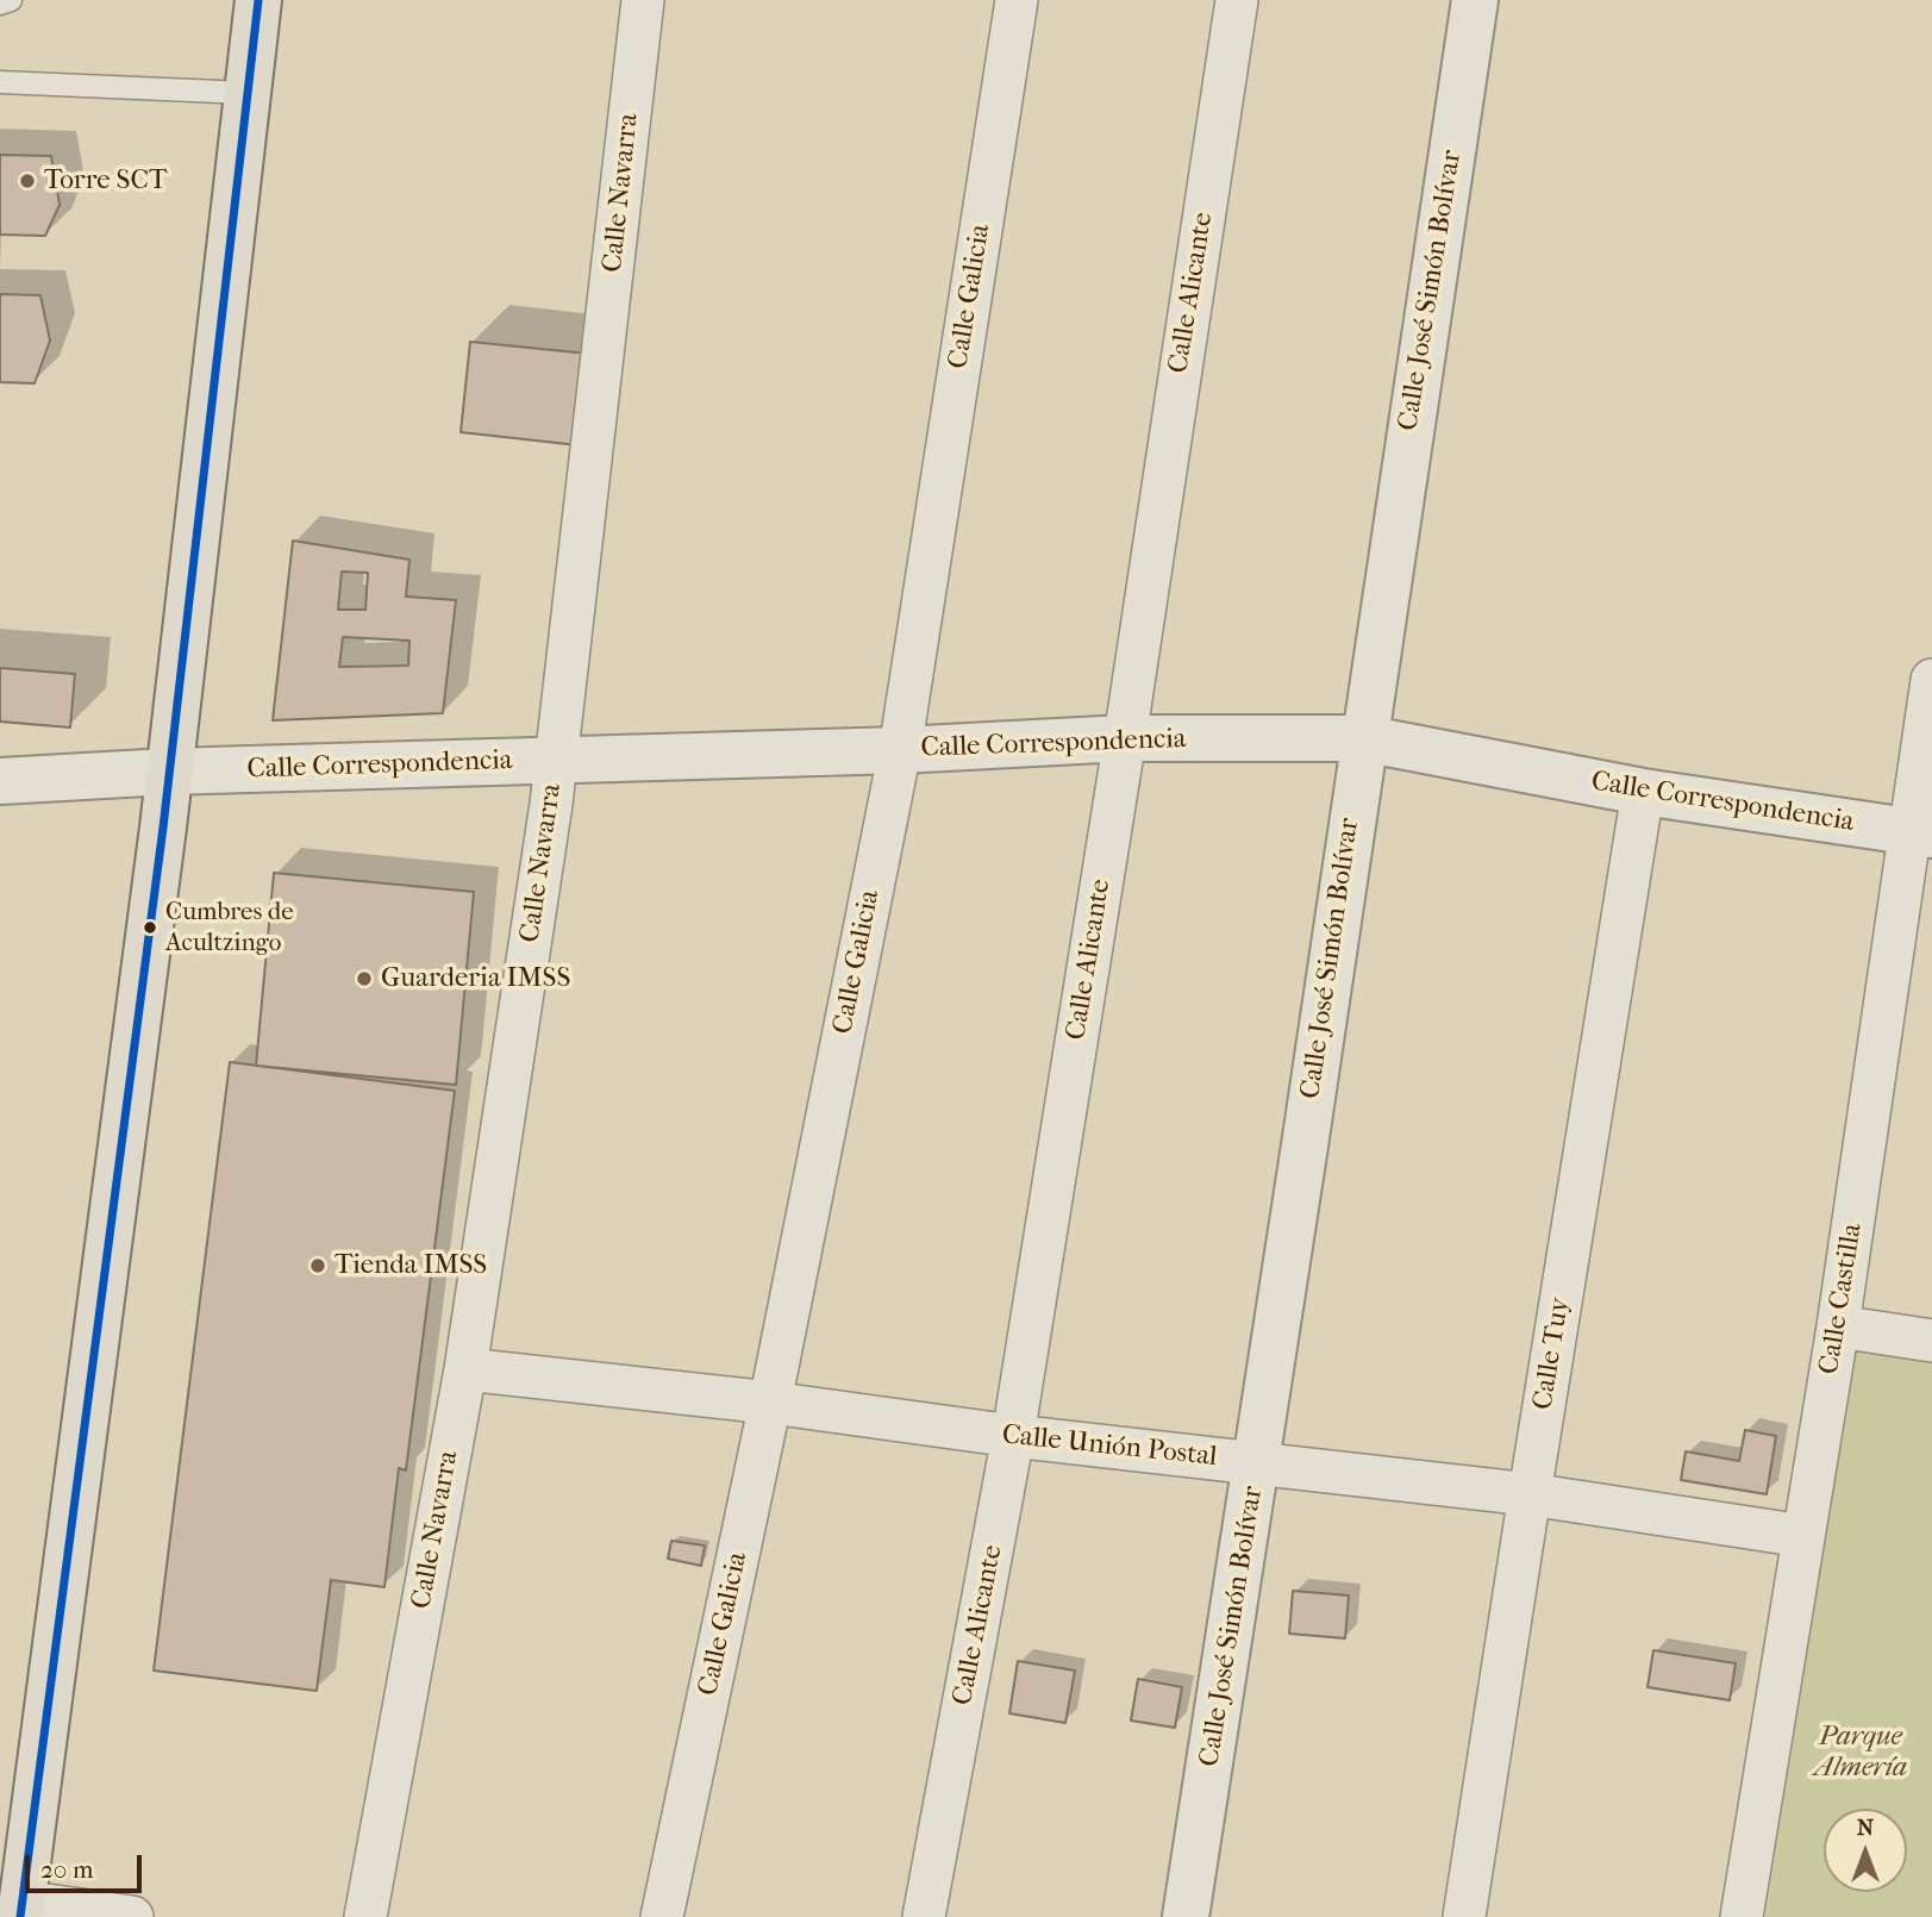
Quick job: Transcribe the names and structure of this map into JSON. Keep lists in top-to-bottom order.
{
  "streets": {
    "street": [
      "Calle Navarra",
      "Calle José Simón Bolívar",
      "Calle Alicante",
      "Calle Galicia",
      "Calle Correspondencia",
      "Calle Castilla",
      "Calle Tuy",
      "Calle Unión Postal"
    ]
  },
  "crossings": [
    ["Calle Navarra", "Calle Correspondencia"],
    ["Calle Navarra", "Calle Unión Postal"],
    ["Calle José Simón Bolívar", "Calle Correspondencia"],
    ["Calle José Simón Bolívar", "Calle Unión Postal"],
    ["Calle Alicante", "Calle Correspondencia"],
    ["Calle Alicante", "Calle Unión Postal"],
    ["Calle Galicia", "Calle Correspondencia"],
    ["Calle Galicia", "Calle Unión Postal"],
    ["Calle Correspondencia", "Calle Castilla"],
    ["Calle Correspondencia", "Calle Tuy"],
    ["Calle Castilla", "Calle Unión Postal"],
    ["Calle Tuy", "Calle Unión Postal"]
  ],
  "parks": ["Parque Almería"],
  "places": [
    "Torre SCT",
    "Cumbres de Acultzingo",
    "Guarderia IMSS",
    "Tienda IMSS"
  ],
  "scale_bar": "20 m",
  "north": "top"
}
